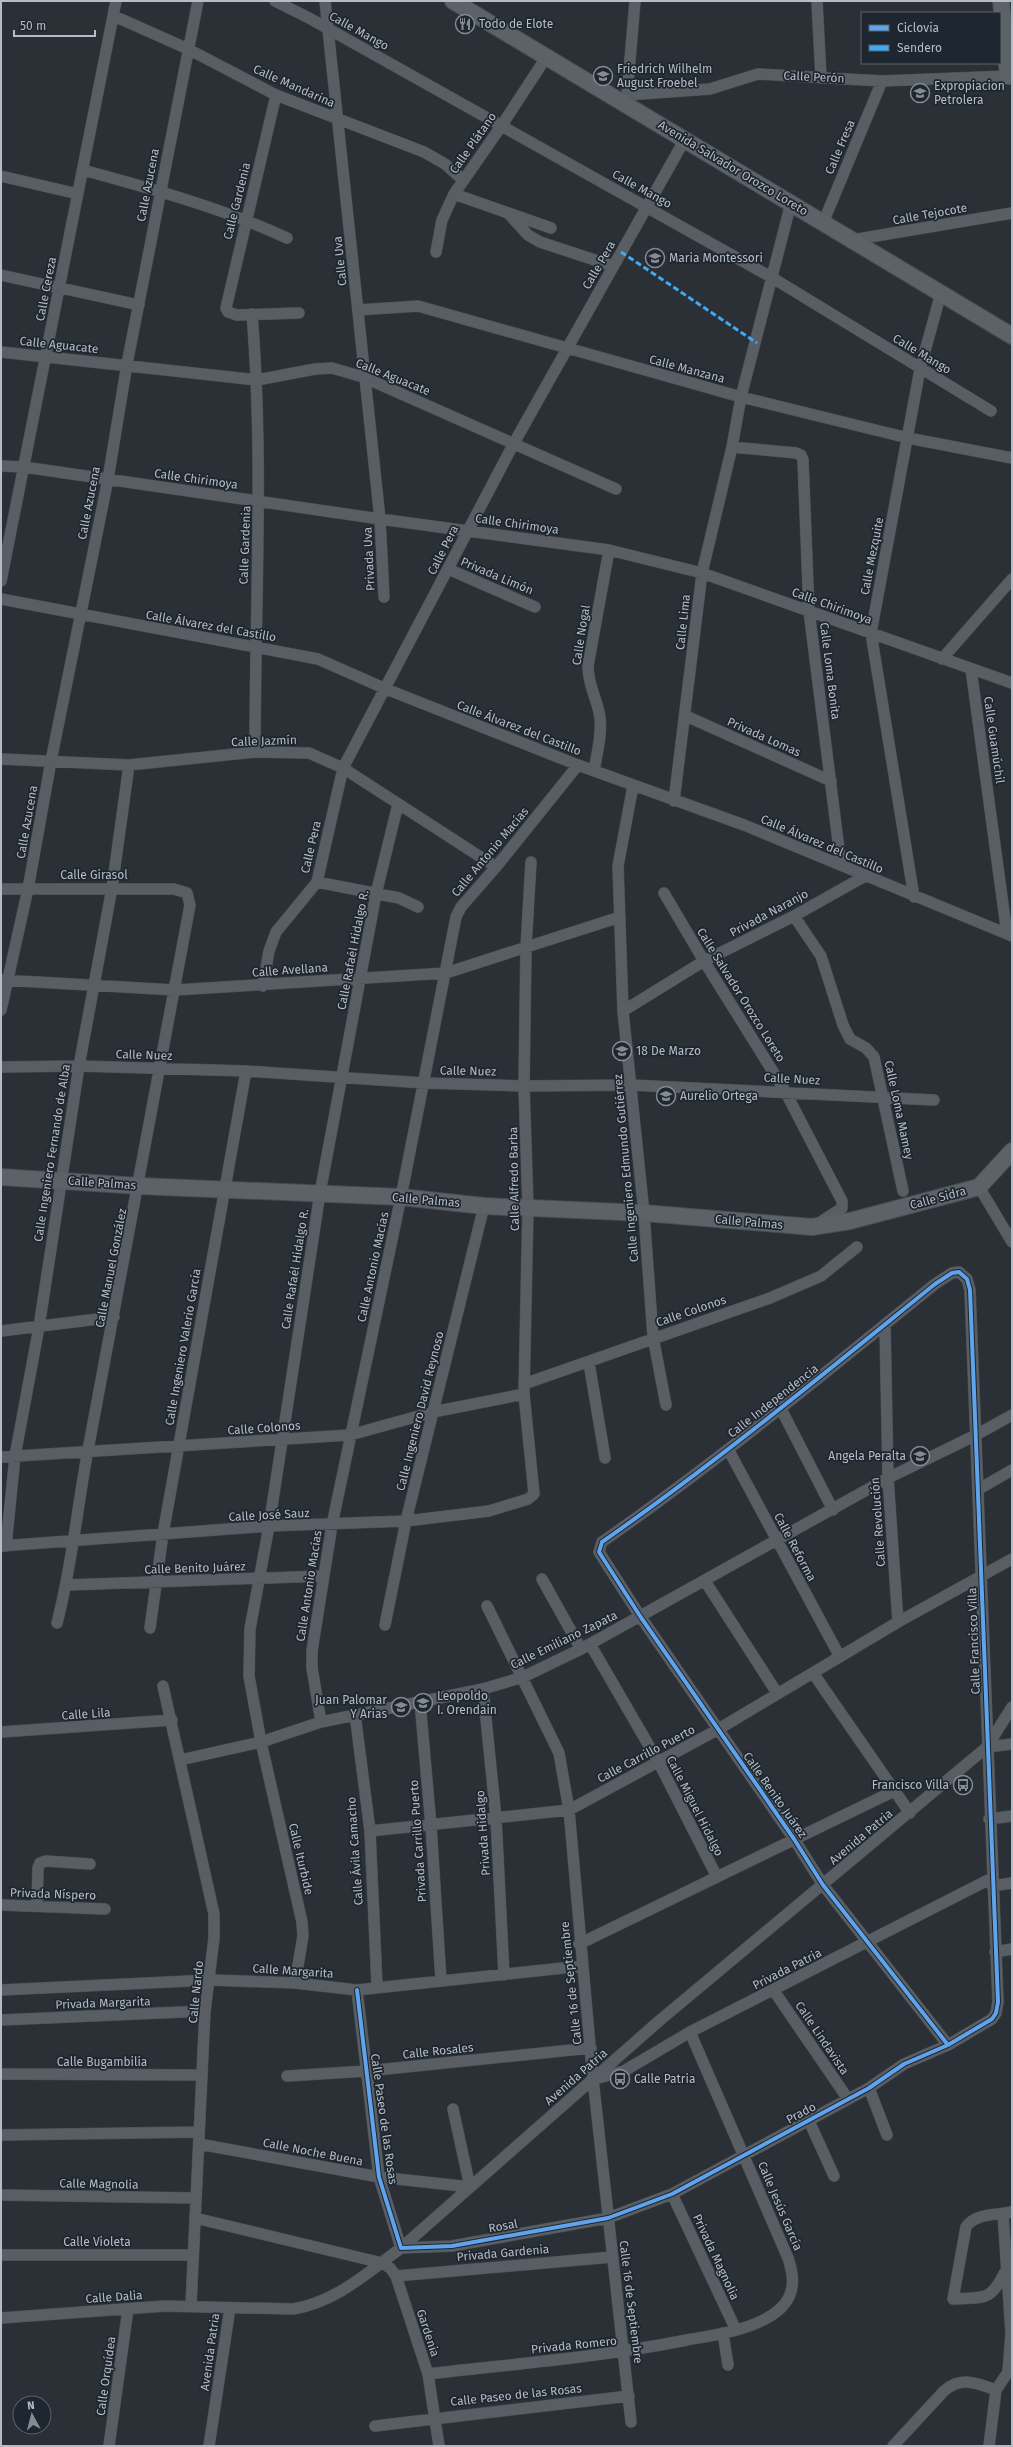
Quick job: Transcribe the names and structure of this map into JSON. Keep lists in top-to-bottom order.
{
  "streets": {
    "street": [
      "Calle Mango",
      "Calle Perón",
      "Calle Mandarina",
      "Calle Plátano",
      "Calle Fresa",
      "Avenida Salvador Orozco Loreto",
      "Calle Azucena",
      "Calle Gardenia",
      "Calle Tejocote",
      "Calle Uva",
      "Calle Pera",
      "Calle Cereza",
      "Calle Aguacate",
      "Calle Manzana",
      "Calle Chirimoya",
      "Calle Mezquite",
      "Privada Uva",
      "Privada Limón",
      "Calle Lima",
      "Calle Álvarez del Castillo",
      "Calle Nogal",
      "Calle Loma Bonita",
      "Privada Lomas",
      "Calle Guamúchil",
      "Calle Jazmín",
      "Calle Antonio Macías",
      "Calle Girasol",
      "Privada Naranjo",
      "Calle Rafaél Hidalgo R.",
      "Calle Avellana",
      "Calle Salvador Orozco Loreto",
      "Calle Nuez",
      "Calle Loma Mamey",
      "Calle Ingeniero Fernando de Alba",
      "Calle Ingeniero Edmundo Gutiérrez",
      "Calle Alfredo Barba",
      "Calle Palmas",
      "Calle Sidra",
      "Calle Manuel González",
      "Calle Colonos",
      "Calle Ingeniero Valerio García",
      "Calle Independencia",
      "Calle Ingeniero David Reynoso",
      "Calle José Sauz",
      "Calle Revolución",
      "Calle Reforma",
      "Calle Benito Juárez",
      "Calle Emiliano Zapata",
      "Calle Francisco Villa",
      "Calle Lila",
      "Calle Carrillo Puerto",
      "Calle Miguel Hidalgo",
      "Privada Hidalgo",
      "Avenida Patria",
      "Privada Carrillo Puerto",
      "Calle Ávila Camacho",
      "Calle Iturbide",
      "Privada Níspero",
      "Privada Patria",
      "Calle Margarita",
      "Calle 16 de Septiembre",
      "Calle Nardo",
      "Privada Margarita",
      "Calle Lindavista",
      "Calle Rosales",
      "Calle Bugambilia",
      "Prado",
      "Calle Paseo de las Rosas",
      "Calle Noche Buena",
      "Calle Magnolia",
      "Calle Jesús García",
      "Rosal",
      "Calle Violeta",
      "Privada Gardenia",
      "Privada Magnolia",
      "Calle Dalia",
      "Gardenia",
      "Privada Romero",
      "Calle Orquídea"
    ]
  },
  "crossings": [
    ["Calle Mango", "Calle Plátano"],
    ["Calle Mango", "Calle Uva"],
    ["Calle Mango", "Calle Pera"],
    ["Calle Mango", "Calle Mezquite"],
    ["Calle Mango", "Calle Lima"],
    ["Calle Perón", "Calle Fresa"],
    ["Calle Perón", "Avenida Salvador Orozco Loreto"],
    ["Calle Mandarina", "Calle Plátano"],
    ["Calle Mandarina", "Calle Azucena"],
    ["Calle Mandarina", "Calle Gardenia"],
    ["Calle Mandarina", "Calle Uva"],
    ["Calle Mandarina", "Calle Cereza"],
    ["Calle Plátano", "Avenida Salvador Orozco Loreto"],
    ["Calle Fresa", "Avenida Salvador Orozco Loreto"],
    ["Avenida Salvador Orozco Loreto", "Calle Tejocote"],
    ["Avenida Salvador Orozco Loreto", "Calle Pera"],
    ["Avenida Salvador Orozco Loreto", "Calle Mezquite"],
    ["Avenida Salvador Orozco Loreto", "Calle Lima"],
    ["Calle Azucena", "Calle Aguacate"],
    ["Calle Azucena", "Calle Chirimoya"],
    ["Calle Azucena", "Calle Álvarez del Castillo"],
    ["Calle Azucena", "Calle Jazmín"],
    ["Calle Azucena", "Calle Girasol"],
    ["Calle Azucena", "Calle Avellana"],
    ["Calle Gardenia", "Calle Aguacate"],
    ["Calle Gardenia", "Calle Chirimoya"],
    ["Calle Gardenia", "Calle Álvarez del Castillo"],
    ["Calle Gardenia", "Calle Jazmín"],
    ["Calle Uva", "Calle Aguacate"],
    ["Calle Uva", "Calle Manzana"],
    ["Calle Uva", "Calle Chirimoya"],
    ["Calle Uva", "Privada Uva"],
    ["Calle Pera", "Calle Aguacate"],
    ["Calle Pera", "Calle Manzana"],
    ["Calle Pera", "Calle Chirimoya"],
    ["Calle Pera", "Privada Limón"],
    ["Calle Pera", "Calle Álvarez del Castillo"],
    ["Calle Pera", "Calle Jazmín"],
    ["Calle Pera", "Calle Avellana"],
    ["Calle Cereza", "Calle Aguacate"],
    ["Calle Cereza", "Calle Chirimoya"],
    ["Calle Manzana", "Calle Mezquite"],
    ["Calle Manzana", "Calle Lima"],
    ["Calle Chirimoya", "Calle Mezquite"],
    ["Calle Chirimoya", "Privada Uva"],
    ["Calle Chirimoya", "Calle Lima"],
    ["Calle Chirimoya", "Calle Nogal"],
    ["Calle Chirimoya", "Calle Loma Bonita"],
    ["Calle Chirimoya", "Calle Guamúchil"],
    ["Calle Mezquite", "Calle Álvarez del Castillo"],
    ["Calle Lima", "Calle Álvarez del Castillo"],
    ["Calle Lima", "Calle Loma Bonita"],
    ["Calle Lima", "Privada Lomas"],
    ["Calle Álvarez del Castillo", "Calle Nogal"],
    ["Calle Álvarez del Castillo", "Calle Loma Bonita"],
    ["Calle Álvarez del Castillo", "Calle Guamúchil"],
    ["Calle Álvarez del Castillo", "Calle Antonio Macías"],
    ["Calle Álvarez del Castillo", "Privada Naranjo"],
    ["Calle Álvarez del Castillo", "Calle Ingeniero Edmundo Gutiérrez"],
    ["Calle Loma Bonita", "Privada Lomas"],
    ["Calle Jazmín", "Calle Antonio Macías"],
    ["Calle Jazmín", "Calle Rafaél Hidalgo R."],
    ["Calle Jazmín", "Calle Ingeniero Fernando de Alba"],
    ["Calle Antonio Macías", "Calle Avellana"],
    ["Calle Antonio Macías", "Calle Nuez"],
    ["Calle Antonio Macías", "Calle Palmas"],
    ["Calle Antonio Macías", "Calle Colonos"],
    ["Calle Antonio Macías", "Calle José Sauz"],
    ["Calle Antonio Macías", "Calle Benito Juárez"],
    ["Calle Antonio Macías", "Calle Emiliano Zapata"],
    ["Calle Girasol", "Calle Ingeniero Fernando de Alba"],
    ["Calle Girasol", "Calle Manuel González"],
    ["Privada Naranjo", "Calle Salvador Orozco Loreto"],
    ["Privada Naranjo", "Calle Loma Mamey"],
    ["Privada Naranjo", "Calle Ingeniero Edmundo Gutiérrez"],
    ["Calle Rafaél Hidalgo R.", "Calle Avellana"],
    ["Calle Rafaél Hidalgo R.", "Calle Nuez"],
    ["Calle Rafaél Hidalgo R.", "Calle Palmas"],
    ["Calle Rafaél Hidalgo R.", "Calle Colonos"],
    ["Calle Rafaél Hidalgo R.", "Calle José Sauz"],
    ["Calle Rafaél Hidalgo R.", "Calle Benito Juárez"],
    ["Calle Rafaél Hidalgo R.", "Calle Emiliano Zapata"],
    ["Calle Rafaél Hidalgo R.", "Calle Iturbide"],
    ["Calle Avellana", "Calle Ingeniero Fernando de Alba"],
    ["Calle Avellana", "Calle Ingeniero Edmundo Gutiérrez"],
    ["Calle Avellana", "Calle Alfredo Barba"],
    ["Calle Avellana", "Calle Manuel González"],
    ["Calle Salvador Orozco Loreto", "Calle Nuez"],
    ["Calle Salvador Orozco Loreto", "Calle Palmas"],
    ["Calle Nuez", "Calle Loma Mamey"],
    ["Calle Nuez", "Calle Ingeniero Fernando de Alba"],
    ["Calle Nuez", "Calle Ingeniero Edmundo Gutiérrez"],
    ["Calle Nuez", "Calle Alfredo Barba"],
    ["Calle Nuez", "Calle Manuel González"],
    ["Calle Nuez", "Calle Ingeniero Valerio García"],
    ["Calle Ingeniero Fernando de Alba", "Calle Palmas"],
    ["Calle Ingeniero Fernando de Alba", "Calle Colonos"],
    ["Calle Ingeniero Fernando de Alba", "Calle José Sauz"],
    ["Calle Ingeniero Edmundo Gutiérrez", "Calle Palmas"],
    ["Calle Ingeniero Edmundo Gutiérrez", "Calle Colonos"],
    ["Calle Alfredo Barba", "Calle Palmas"],
    ["Calle Alfredo Barba", "Calle Colonos"],
    ["Calle Alfredo Barba", "Calle José Sauz"],
    ["Calle Palmas", "Calle Sidra"],
    ["Calle Palmas", "Calle Manuel González"],
    ["Calle Palmas", "Calle Ingeniero Valerio García"],
    ["Calle Palmas", "Calle Ingeniero David Reynoso"],
    ["Calle Manuel González", "Calle Colonos"],
    ["Calle Manuel González", "Calle José Sauz"],
    ["Calle Manuel González", "Calle Benito Juárez"],
    ["Calle Colonos", "Calle Ingeniero Valerio García"],
    ["Calle Colonos", "Calle Ingeniero David Reynoso"],
    ["Calle Ingeniero Valerio García", "Calle José Sauz"],
    ["Calle Ingeniero Valerio García", "Calle Benito Juárez"],
    ["Calle Independencia", "Calle Revolución"],
    ["Calle Independencia", "Calle Reforma"],
    ["Calle Independencia", "Calle Benito Juárez"],
    ["Calle Independencia", "Calle Francisco Villa"],
    ["Calle Ingeniero David Reynoso", "Calle José Sauz"],
    ["Calle Revolución", "Calle Emiliano Zapata"],
    ["Calle Revolución", "Calle Carrillo Puerto"],
    ["Calle Reforma", "Calle Emiliano Zapata"],
    ["Calle Reforma", "Calle Carrillo Puerto"],
    ["Calle Benito Juárez", "Calle Emiliano Zapata"],
    ["Calle Benito Juárez", "Calle Carrillo Puerto"],
    ["Calle Benito Juárez", "Avenida Patria"],
    ["Calle Benito Juárez", "Privada Patria"],
    ["Calle Benito Juárez", "Prado"],
    ["Calle Emiliano Zapata", "Calle Francisco Villa"],
    ["Calle Emiliano Zapata", "Calle Miguel Hidalgo"],
    ["Calle Emiliano Zapata", "Privada Hidalgo"],
    ["Calle Emiliano Zapata", "Privada Carrillo Puerto"],
    ["Calle Emiliano Zapata", "Calle Ávila Camacho"],
    ["Calle Emiliano Zapata", "Calle Iturbide"],
    ["Calle Emiliano Zapata", "Calle 16 de Septiembre"],
    ["Calle Emiliano Zapata", "Calle Nardo"],
    ["Calle Francisco Villa", "Calle Carrillo Puerto"],
    ["Calle Francisco Villa", "Avenida Patria"],
    ["Calle Francisco Villa", "Privada Patria"],
    ["Calle Francisco Villa", "Prado"],
    ["Calle Lila", "Calle Nardo"],
    ["Calle Carrillo Puerto", "Calle Miguel Hidalgo"],
    ["Calle Carrillo Puerto", "Privada Hidalgo"],
    ["Calle Carrillo Puerto", "Privada Carrillo Puerto"],
    ["Calle Carrillo Puerto", "Calle Ávila Camacho"],
    ["Calle Carrillo Puerto", "Calle 16 de Septiembre"],
    ["Privada Hidalgo", "Calle Margarita"],
    ["Avenida Patria", "Privada Patria"],
    ["Avenida Patria", "Calle 16 de Septiembre"],
    ["Avenida Patria", "Calle Paseo de las Rosas"],
    ["Avenida Patria", "Calle Noche Buena"],
    ["Avenida Patria", "Rosal"],
    ["Avenida Patria", "Calle Dalia"],
    ["Avenida Patria", "Gardenia"],
    ["Privada Carrillo Puerto", "Calle Margarita"],
    ["Calle Ávila Camacho", "Calle Margarita"],
    ["Calle Iturbide", "Calle Margarita"],
    ["Privada Patria", "Calle 16 de Septiembre"],
    ["Privada Patria", "Calle Lindavista"],
    ["Privada Patria", "Calle Jesús García"],
    ["Calle Margarita", "Calle 16 de Septiembre"],
    ["Calle Margarita", "Calle Nardo"],
    ["Calle Margarita", "Calle Paseo de las Rosas"],
    ["Calle 16 de Septiembre", "Calle Rosales"],
    ["Calle 16 de Septiembre", "Prado"],
    ["Calle 16 de Septiembre", "Calle Paseo de las Rosas"],
    ["Calle 16 de Septiembre", "Rosal"],
    ["Calle 16 de Septiembre", "Privada Gardenia"],
    ["Calle 16 de Septiembre", "Privada Romero"],
    ["Calle Nardo", "Privada Margarita"],
    ["Calle Nardo", "Calle Bugambilia"],
    ["Calle Nardo", "Calle Noche Buena"],
    ["Calle Nardo", "Calle Magnolia"],
    ["Calle Nardo", "Calle Violeta"],
    ["Calle Nardo", "Calle Dalia"],
    ["Calle Lindavista", "Prado"],
    ["Calle Rosales", "Calle Paseo de las Rosas"],
    ["Prado", "Calle Jesús García"],
    ["Prado", "Rosal"],
    ["Prado", "Privada Magnolia"],
    ["Calle Paseo de las Rosas", "Calle Noche Buena"],
    ["Calle Paseo de las Rosas", "Rosal"],
    ["Calle Paseo de las Rosas", "Gardenia"],
    ["Calle Jesús García", "Privada Romero"],
    ["Privada Gardenia", "Gardenia"],
    ["Privada Magnolia", "Privada Romero"],
    ["Calle Dalia", "Calle Orquídea"],
    ["Gardenia", "Privada Romero"]
  ],
  "places": {
    "restaurant": ["Todo de Elote"],
    "school or university": [
      "Friedrich Wilhelm August Froebel",
      "Expropiacion Petrolera",
      "Maria Montessori",
      "18 De Marzo",
      "Aurelio Ortega",
      "Angela Peralta",
      "Leopoldo I. Orendain",
      "Juan Palomar Y Arias"
    ],
    "bus stop": ["Francisco Villa", "Calle Patria"]
  },
  "legend": ["Ciclovía", "Sendero"],
  "scale_bar": "50 m",
  "north": "top"
}
